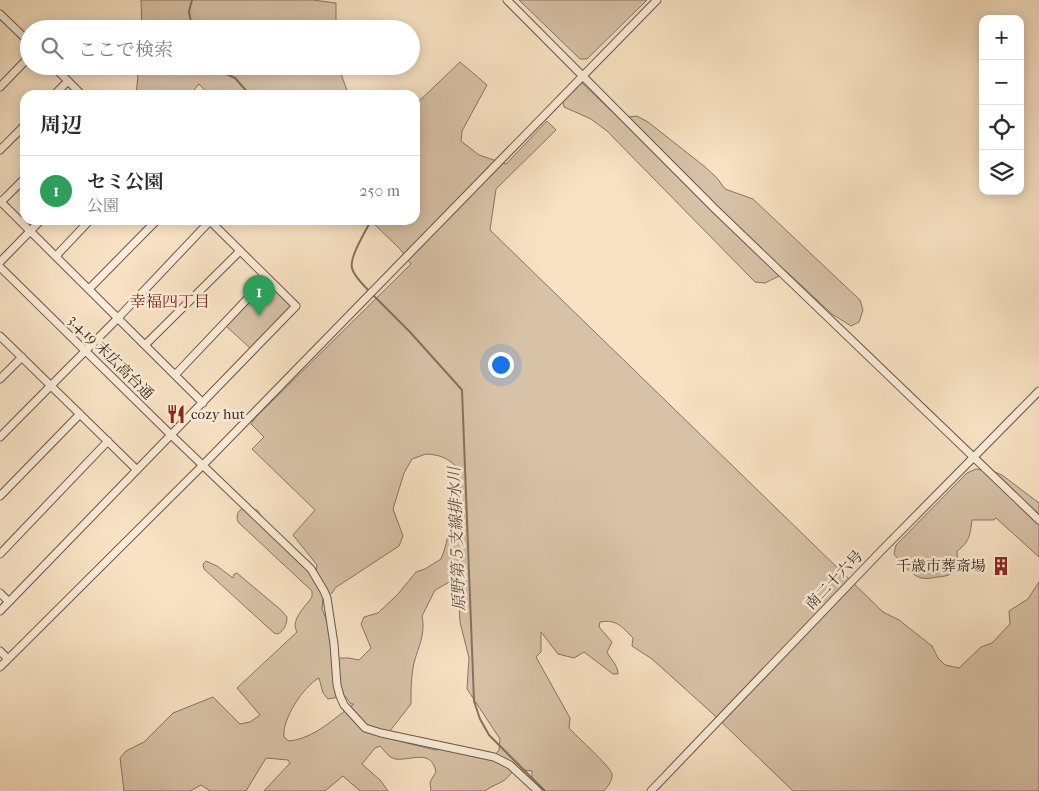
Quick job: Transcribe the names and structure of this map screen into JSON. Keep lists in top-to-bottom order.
{
  "streets": {
    "street": ["3.4.19 末広高台通", "南二十六号"]
  },
  "districts": ["幸福四丁目"],
  "water": ["原野第５支線排水川"],
  "places": {
    "restaurant": ["cozy hut"],
    "building": ["千歳市葬斎場"]
  },
  "page": {
    "map_buttons": ["+", "−"],
    "search": "ここで検索",
    "heading": "周辺",
    "list": [
      {
        "mark": "1",
        "name": "セミ公園",
        "note": "公園",
        "value": "250 m"
      }
    ],
    "pins": "1"
  }
}
